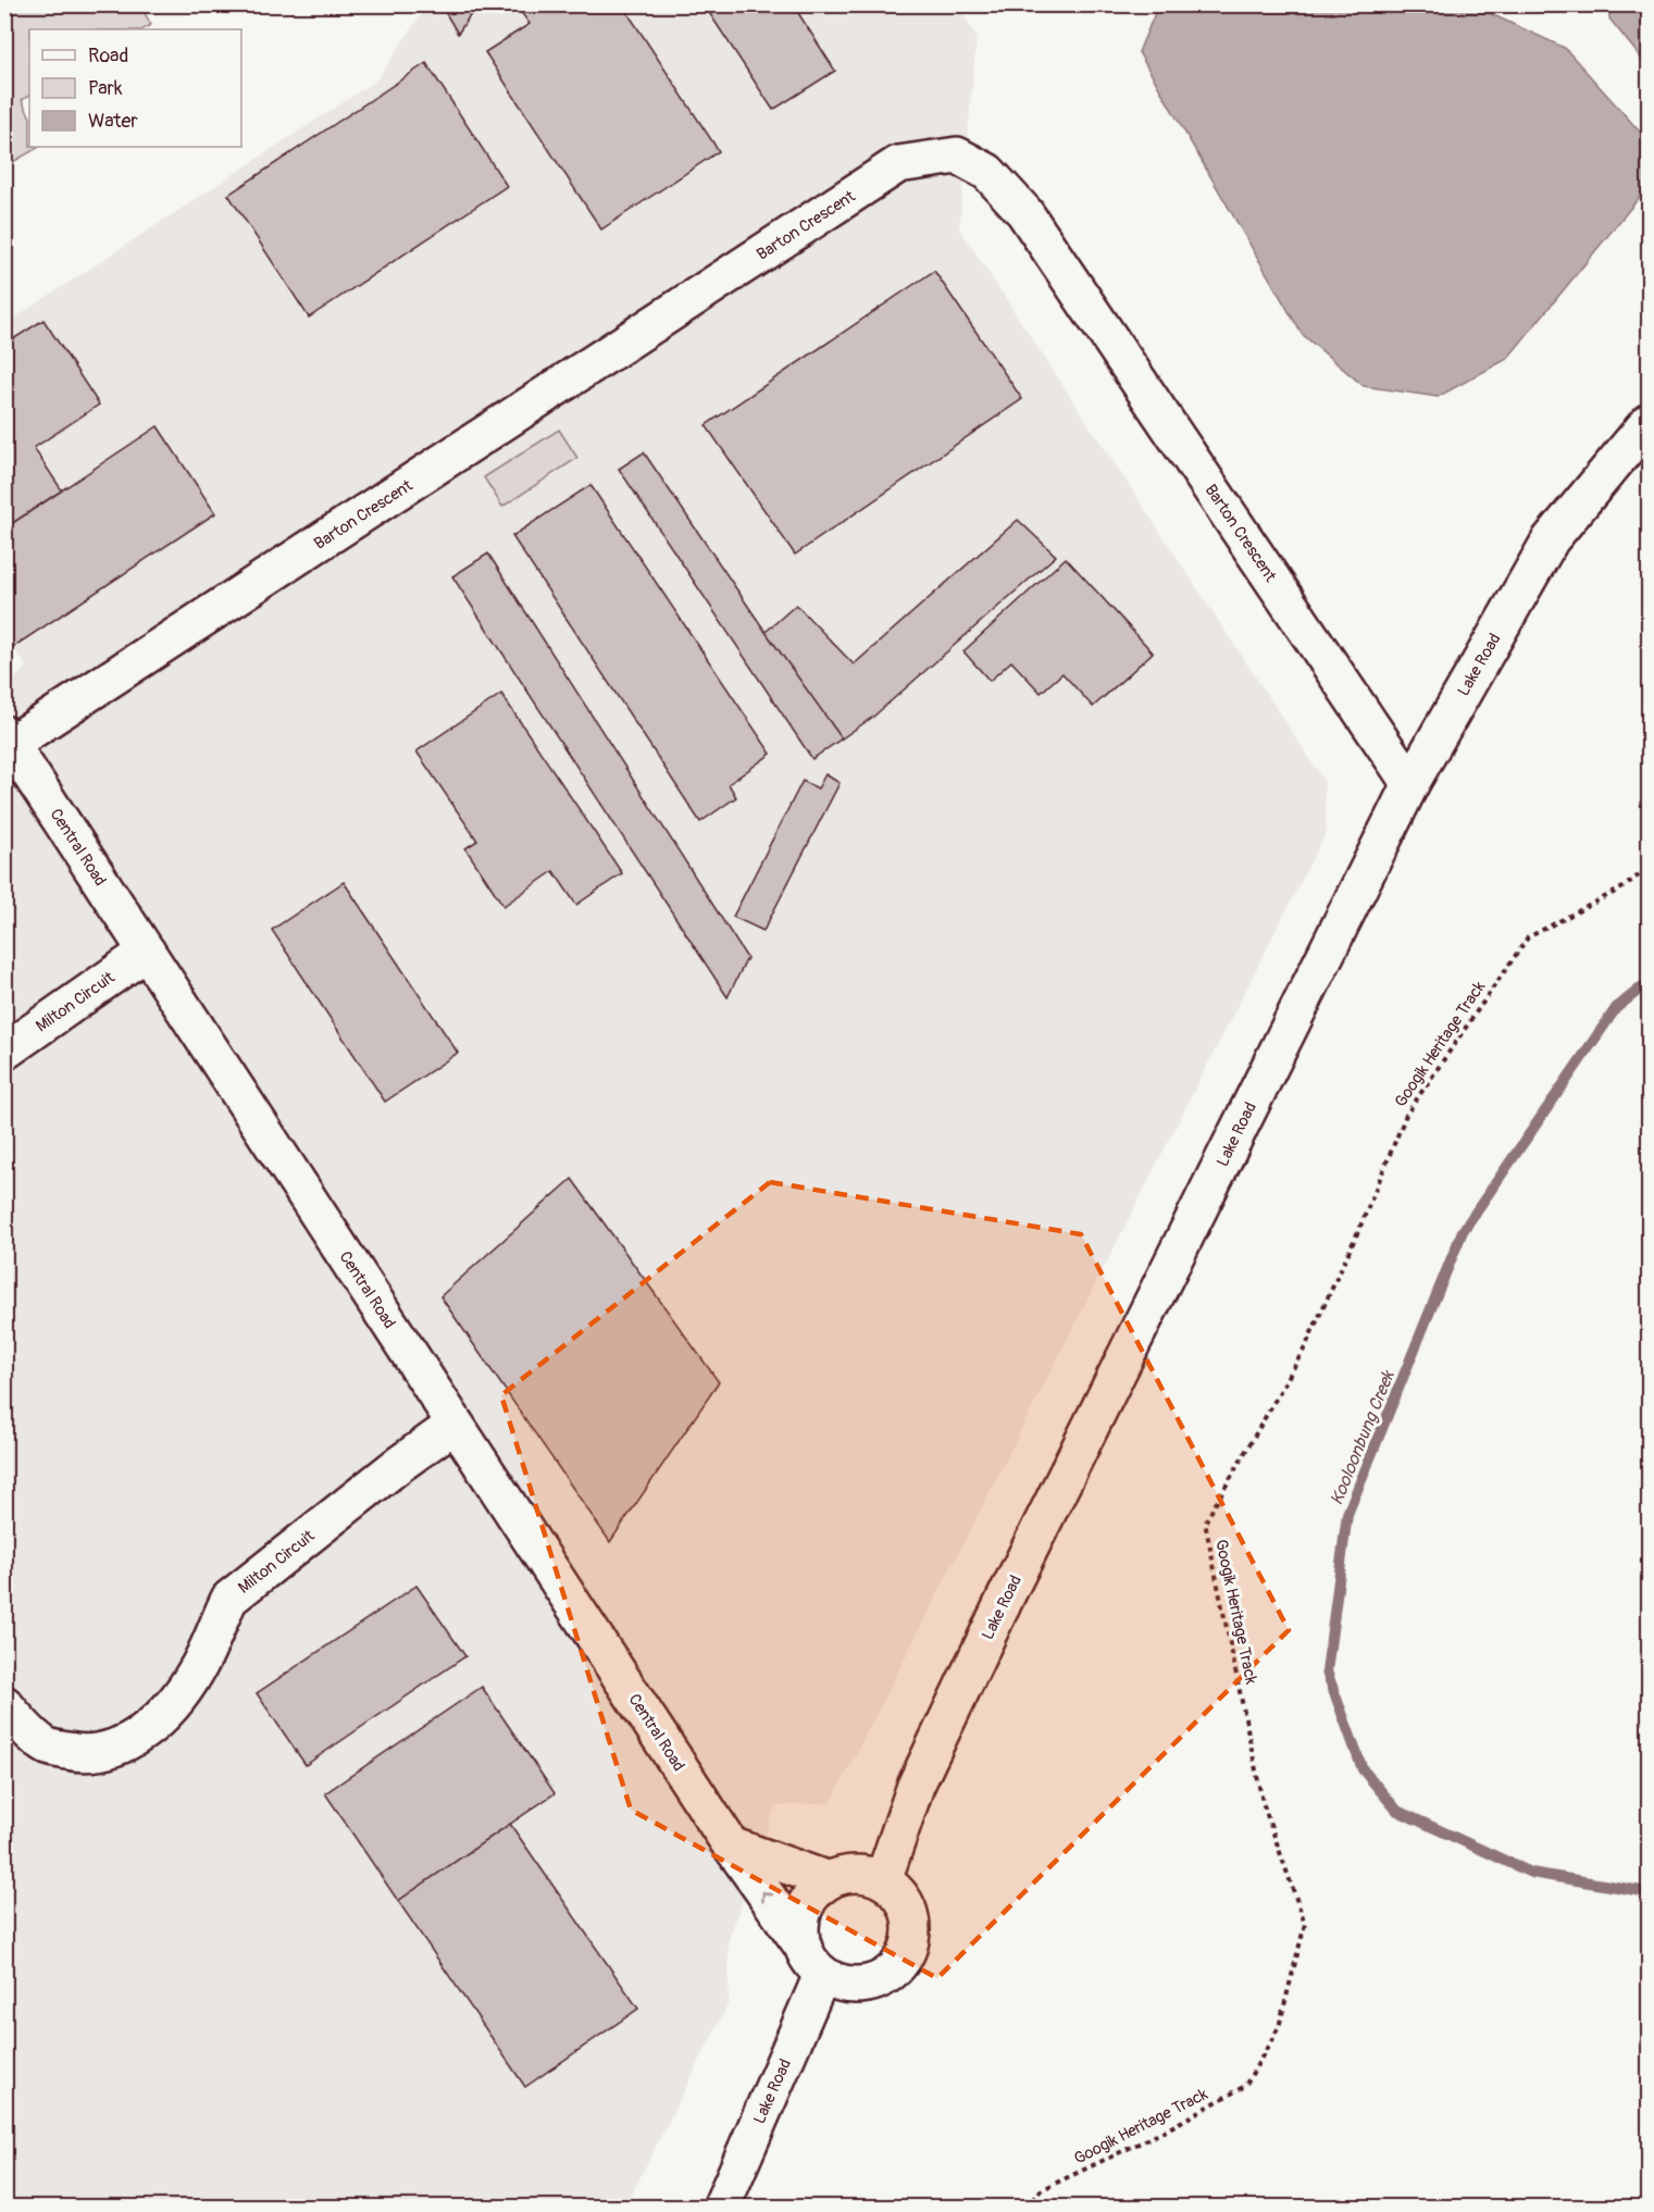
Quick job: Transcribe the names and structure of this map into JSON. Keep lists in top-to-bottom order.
{
  "streets": {
    "street": [
      "Barton Crescent",
      "Lake Road",
      "Central Road",
      "Milton Circuit"
    ],
    "path": ["Googik Heritage Track"]
  },
  "crossings": [
    ["Barton Crescent", "Lake Road"],
    ["Barton Crescent", "Central Road"],
    ["Lake Road", "Central Road"],
    ["Central Road", "Milton Circuit"]
  ],
  "water": ["Kooloonbung Creek"],
  "legend": ["Road", "Park", "Water"]
}
